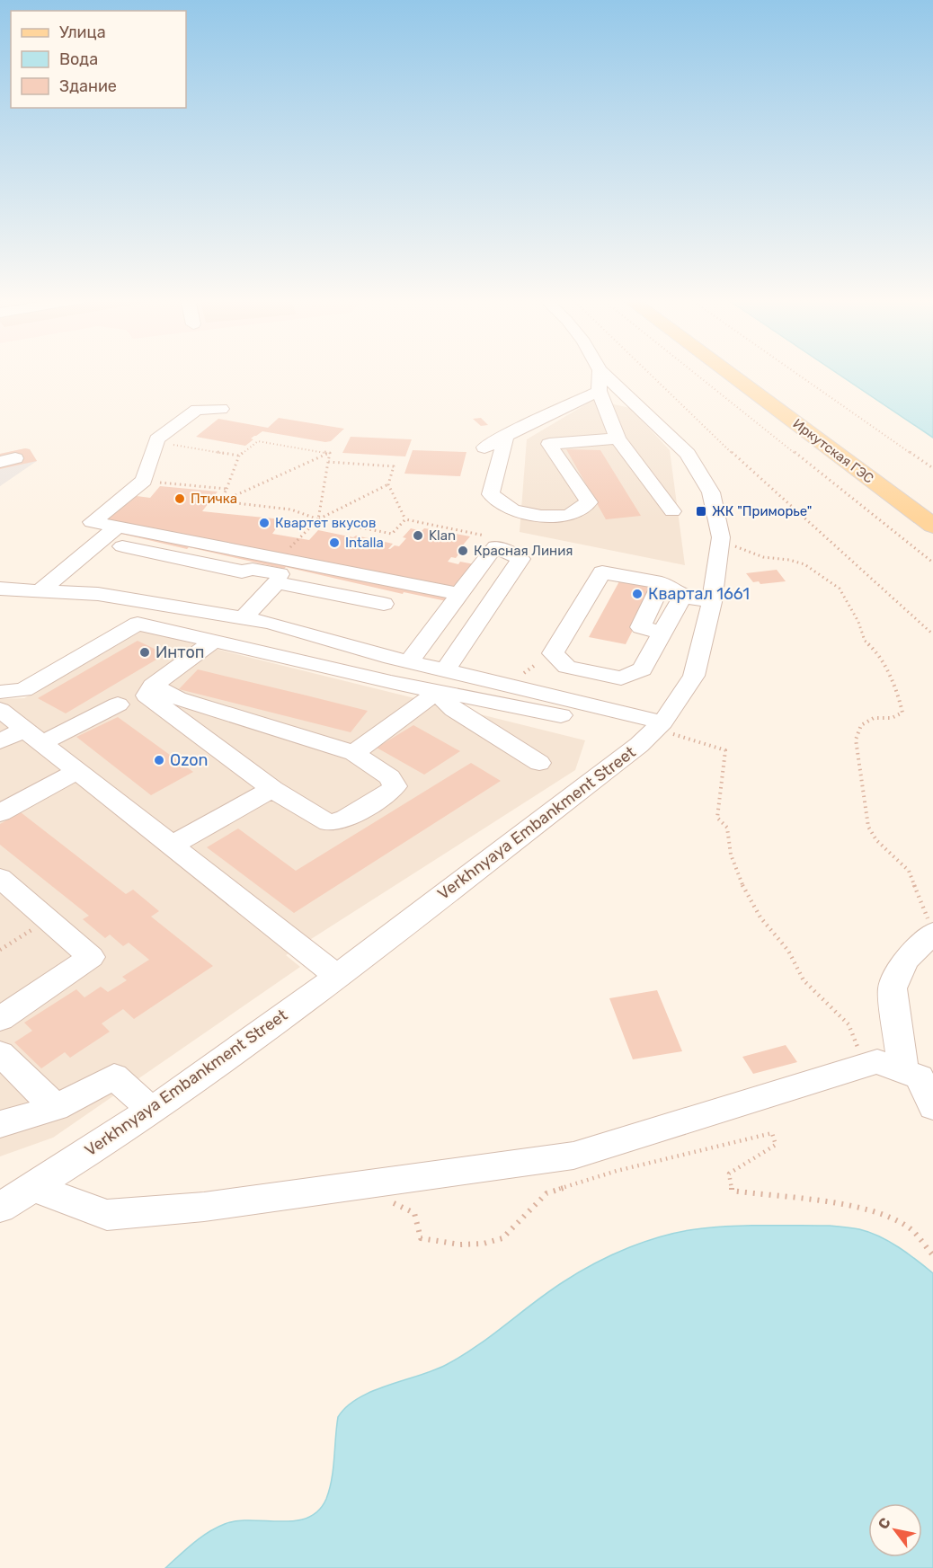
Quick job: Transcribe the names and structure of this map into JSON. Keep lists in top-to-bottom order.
{
  "streets": {
    "main road": ["Иркутская ГЭС"],
    "street": ["Verkhnyaya Embankment Street"]
  },
  "places": {
    "other": [
      "Птичка",
      "Квартет вкусов",
      "Klan",
      "Intalla",
      "Красная Линия",
      "Квартал 1661",
      "Интоп",
      "Ozon"
    ],
    "transit": ["ЖК \"Приморье\""]
  },
  "legend": ["Улица", "Вода", "Здание"],
  "north": "top left"
}
